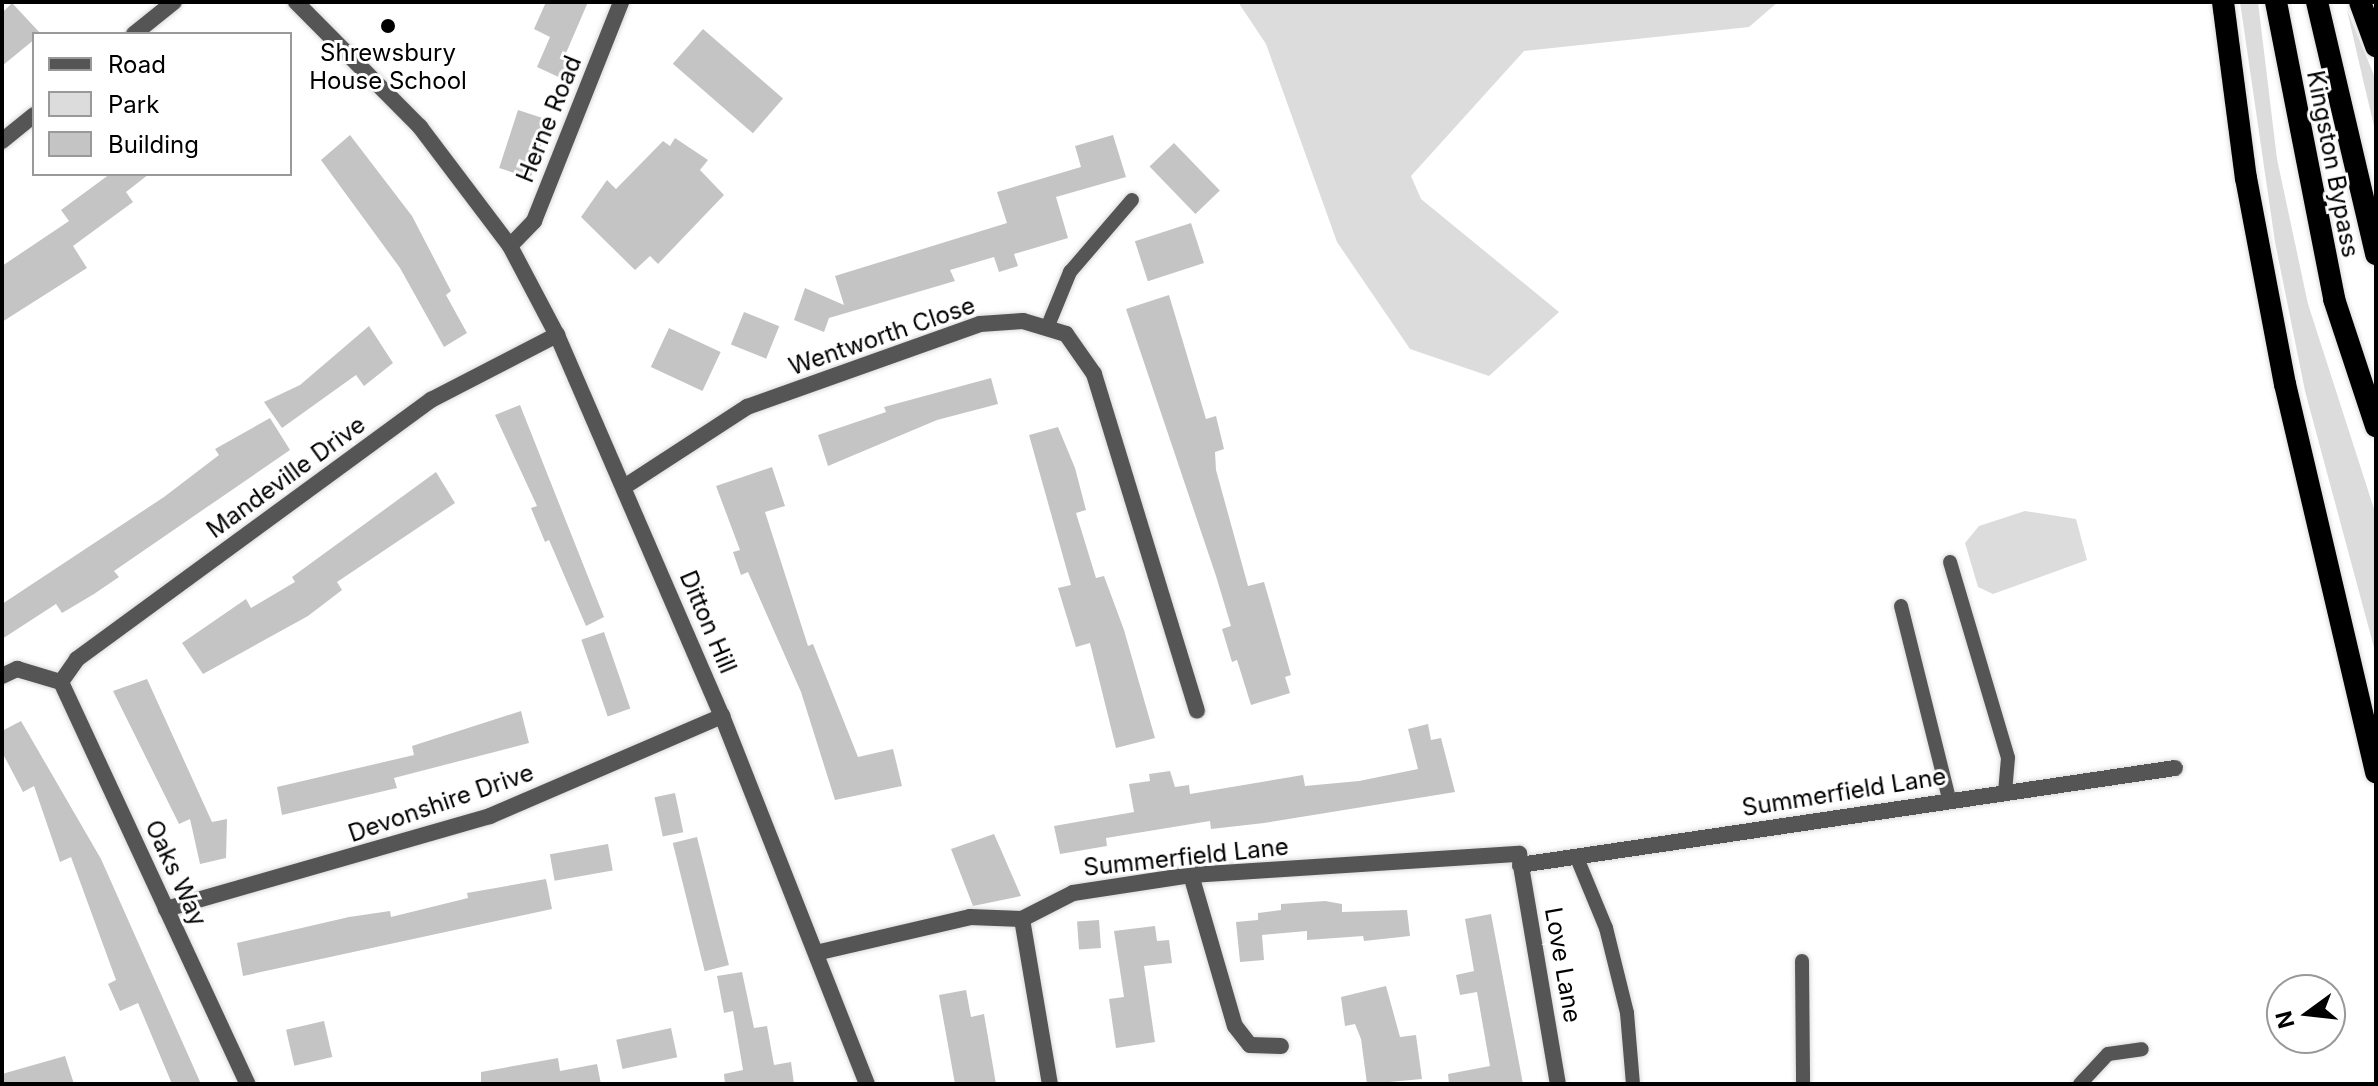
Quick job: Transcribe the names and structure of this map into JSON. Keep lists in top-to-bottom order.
{
  "streets": {
    "highway": ["Kingston Bypass"],
    "street": [
      "Herne Road",
      "Wentworth Close",
      "Mandeville Drive",
      "Ditton Hill",
      "Summerfield Lane",
      "Devonshire Drive",
      "Oaks Way",
      "Love Lane"
    ]
  },
  "crossings": [
    ["Herne Road", "Ditton Hill"],
    ["Wentworth Close", "Ditton Hill"],
    ["Mandeville Drive", "Ditton Hill"],
    ["Mandeville Drive", "Oaks Way"],
    ["Ditton Hill", "Summerfield Lane"],
    ["Ditton Hill", "Devonshire Drive"],
    ["Summerfield Lane", "Love Lane"],
    ["Devonshire Drive", "Oaks Way"]
  ],
  "places": ["Shrewsbury House School"],
  "legend": ["Road", "Park", "Building"],
  "north": "left"
}
